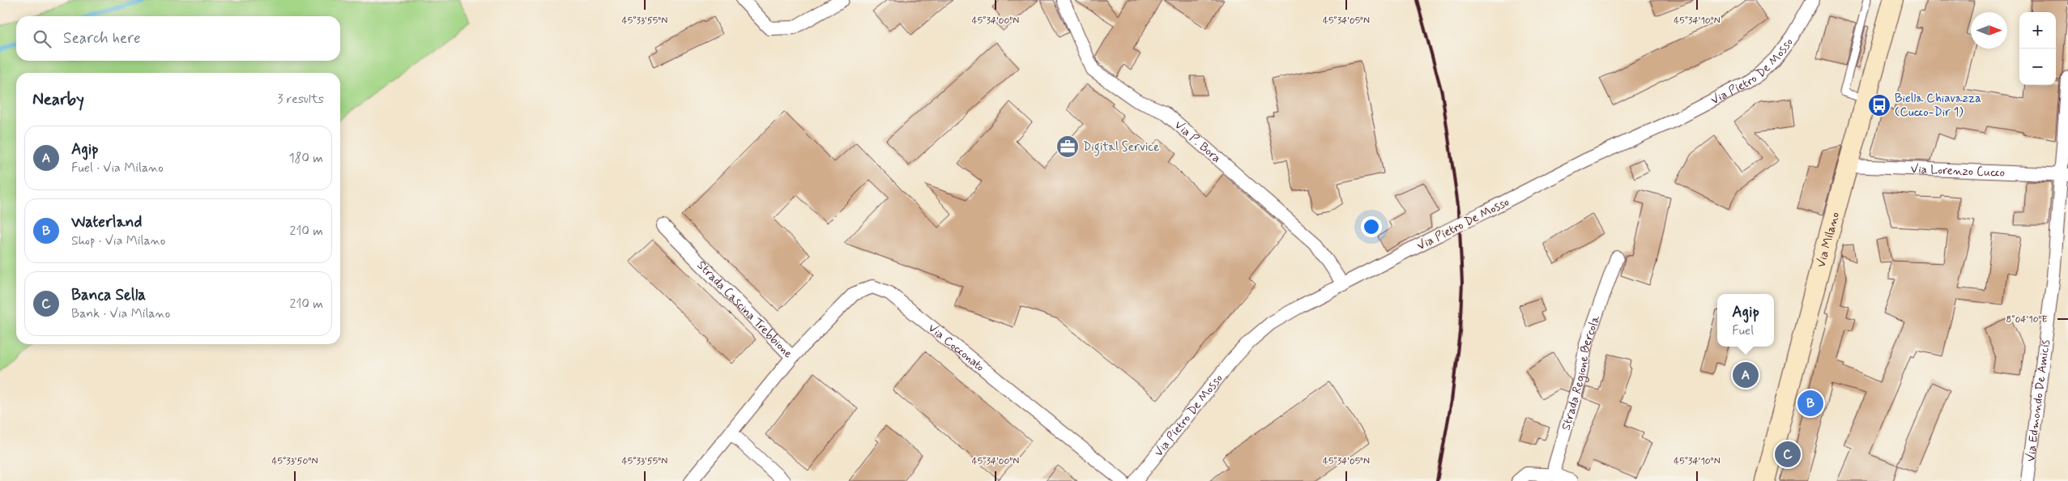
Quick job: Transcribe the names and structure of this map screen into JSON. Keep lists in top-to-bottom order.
{
  "streets": {
    "main road": ["Via Milano"],
    "street": [
      "Via Pietro De Mosso",
      "Via P. Bora",
      "Via Lorenzo Cucco",
      "Strada Cascina Trebbione",
      "Via Cocconato",
      "Strada Regione Bercola",
      "Via Edmondo De Amicis"
    ]
  },
  "crossings": [
    ["Via Pietro De Mosso", "Via P. Bora"],
    ["Via Lorenzo Cucco", "Via Milano"],
    ["Via Lorenzo Cucco", "Via Edmondo De Amicis"],
    ["Strada Cascina Trebbione", "Via Cocconato"]
  ],
  "places": {
    "bus stop": ["Biella Chiavazza (Cucco-Dir 1)"],
    "office": ["Digital Service"]
  },
  "north": "right",
  "page": {
    "map_buttons": ["+", "−"],
    "search": "Search here",
    "heading": ["Nearby", "3 results"],
    "list": [
      {
        "mark": "A",
        "name": "Agip",
        "note": "Fuel · Via Milano",
        "value": "180 m"
      },
      {
        "mark": "B",
        "name": "Waterland",
        "note": "Shop · Via Milano",
        "value": "210 m"
      },
      {
        "mark": "C",
        "name": "Banca Sella",
        "note": "Bank · Via Milano",
        "value": "210 m"
      }
    ],
    "popup": ["Agip", "Fuel"],
    "pins": ["A", "B", "C"]
  },
  "coordinates": [
    "45°33'55\"N",
    "45°34'00\"N",
    "45°34'05\"N",
    "45°34'10\"N",
    "8°04'10\"E",
    "45°33'50\"N"
  ]
}
